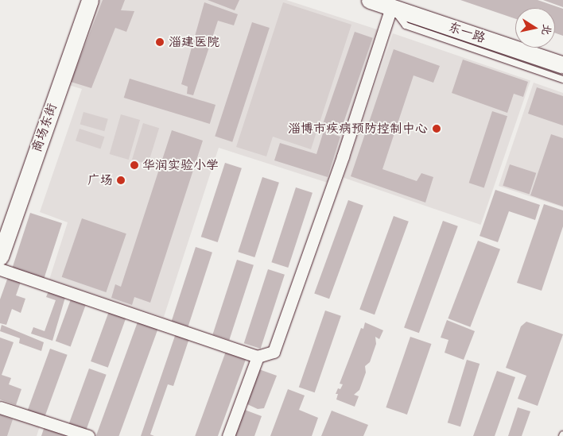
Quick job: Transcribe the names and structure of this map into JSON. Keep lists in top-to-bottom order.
{
  "streets": {
    "street": ["东一路", "商场东街"]
  },
  "places": [
    "淄建医院",
    "淄博市疾病预防控制中心",
    "华润实验小学",
    "广场"
  ],
  "north": "right"
}
